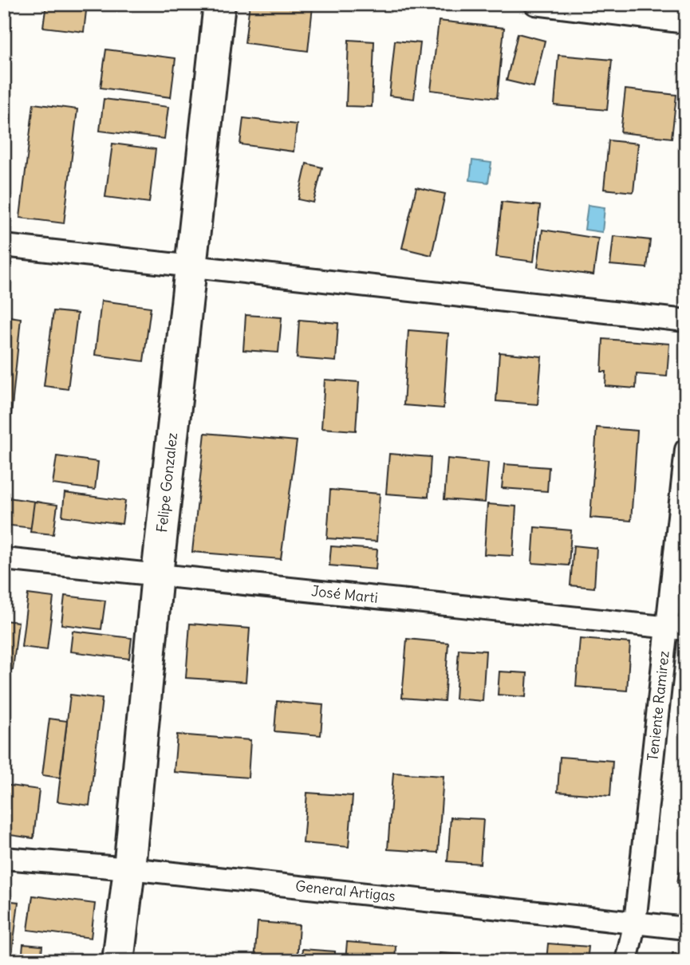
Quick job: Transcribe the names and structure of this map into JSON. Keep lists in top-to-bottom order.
{
  "streets": {
    "street": [
      "Felipe Gonzalez",
      "José Marti",
      "Teniente Ramirez",
      "General Artigas"
    ]
  },
  "crossings": [
    ["Felipe Gonzalez", "José Marti"],
    ["Felipe Gonzalez", "General Artigas"],
    ["José Marti", "Teniente Ramirez"],
    ["Teniente Ramirez", "General Artigas"]
  ]
}
